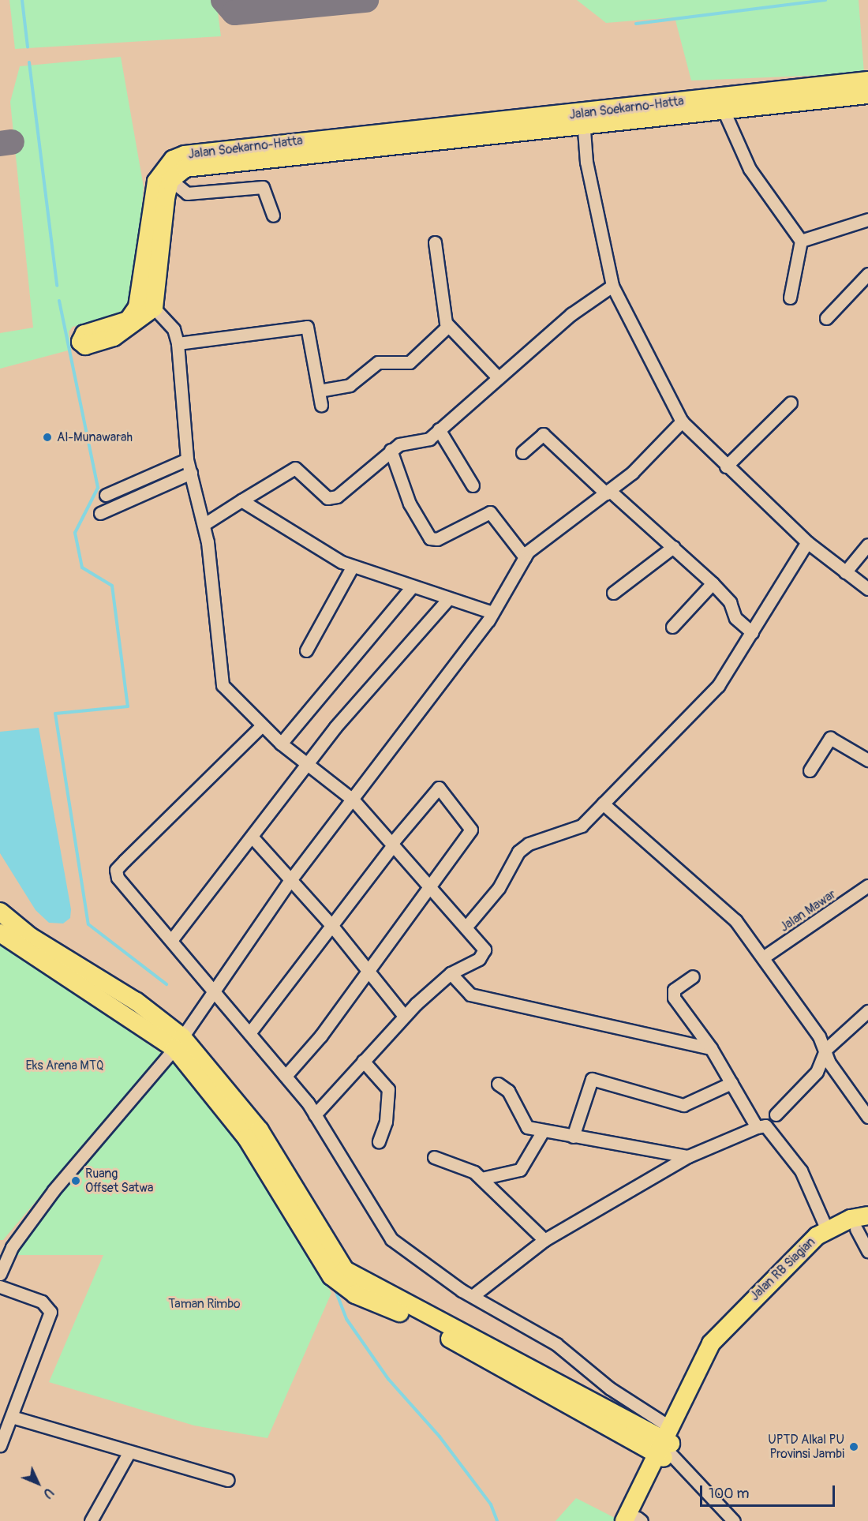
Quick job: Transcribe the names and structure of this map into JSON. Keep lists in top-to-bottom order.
{
  "streets": {
    "highway": ["Jalan Soekarno-Hatta", "Jalan RB Siagian"],
    "street": ["Jalan Mawar"]
  },
  "parks": ["Eks Arena MTQ", "Taman Rimbo"],
  "places": ["Al-Munawarah", "Ruang Offset Satwa", "UPTD Alkal PU Provinsi Jambi"],
  "scale_bar": "100 m",
  "north": "bottom right"
}
